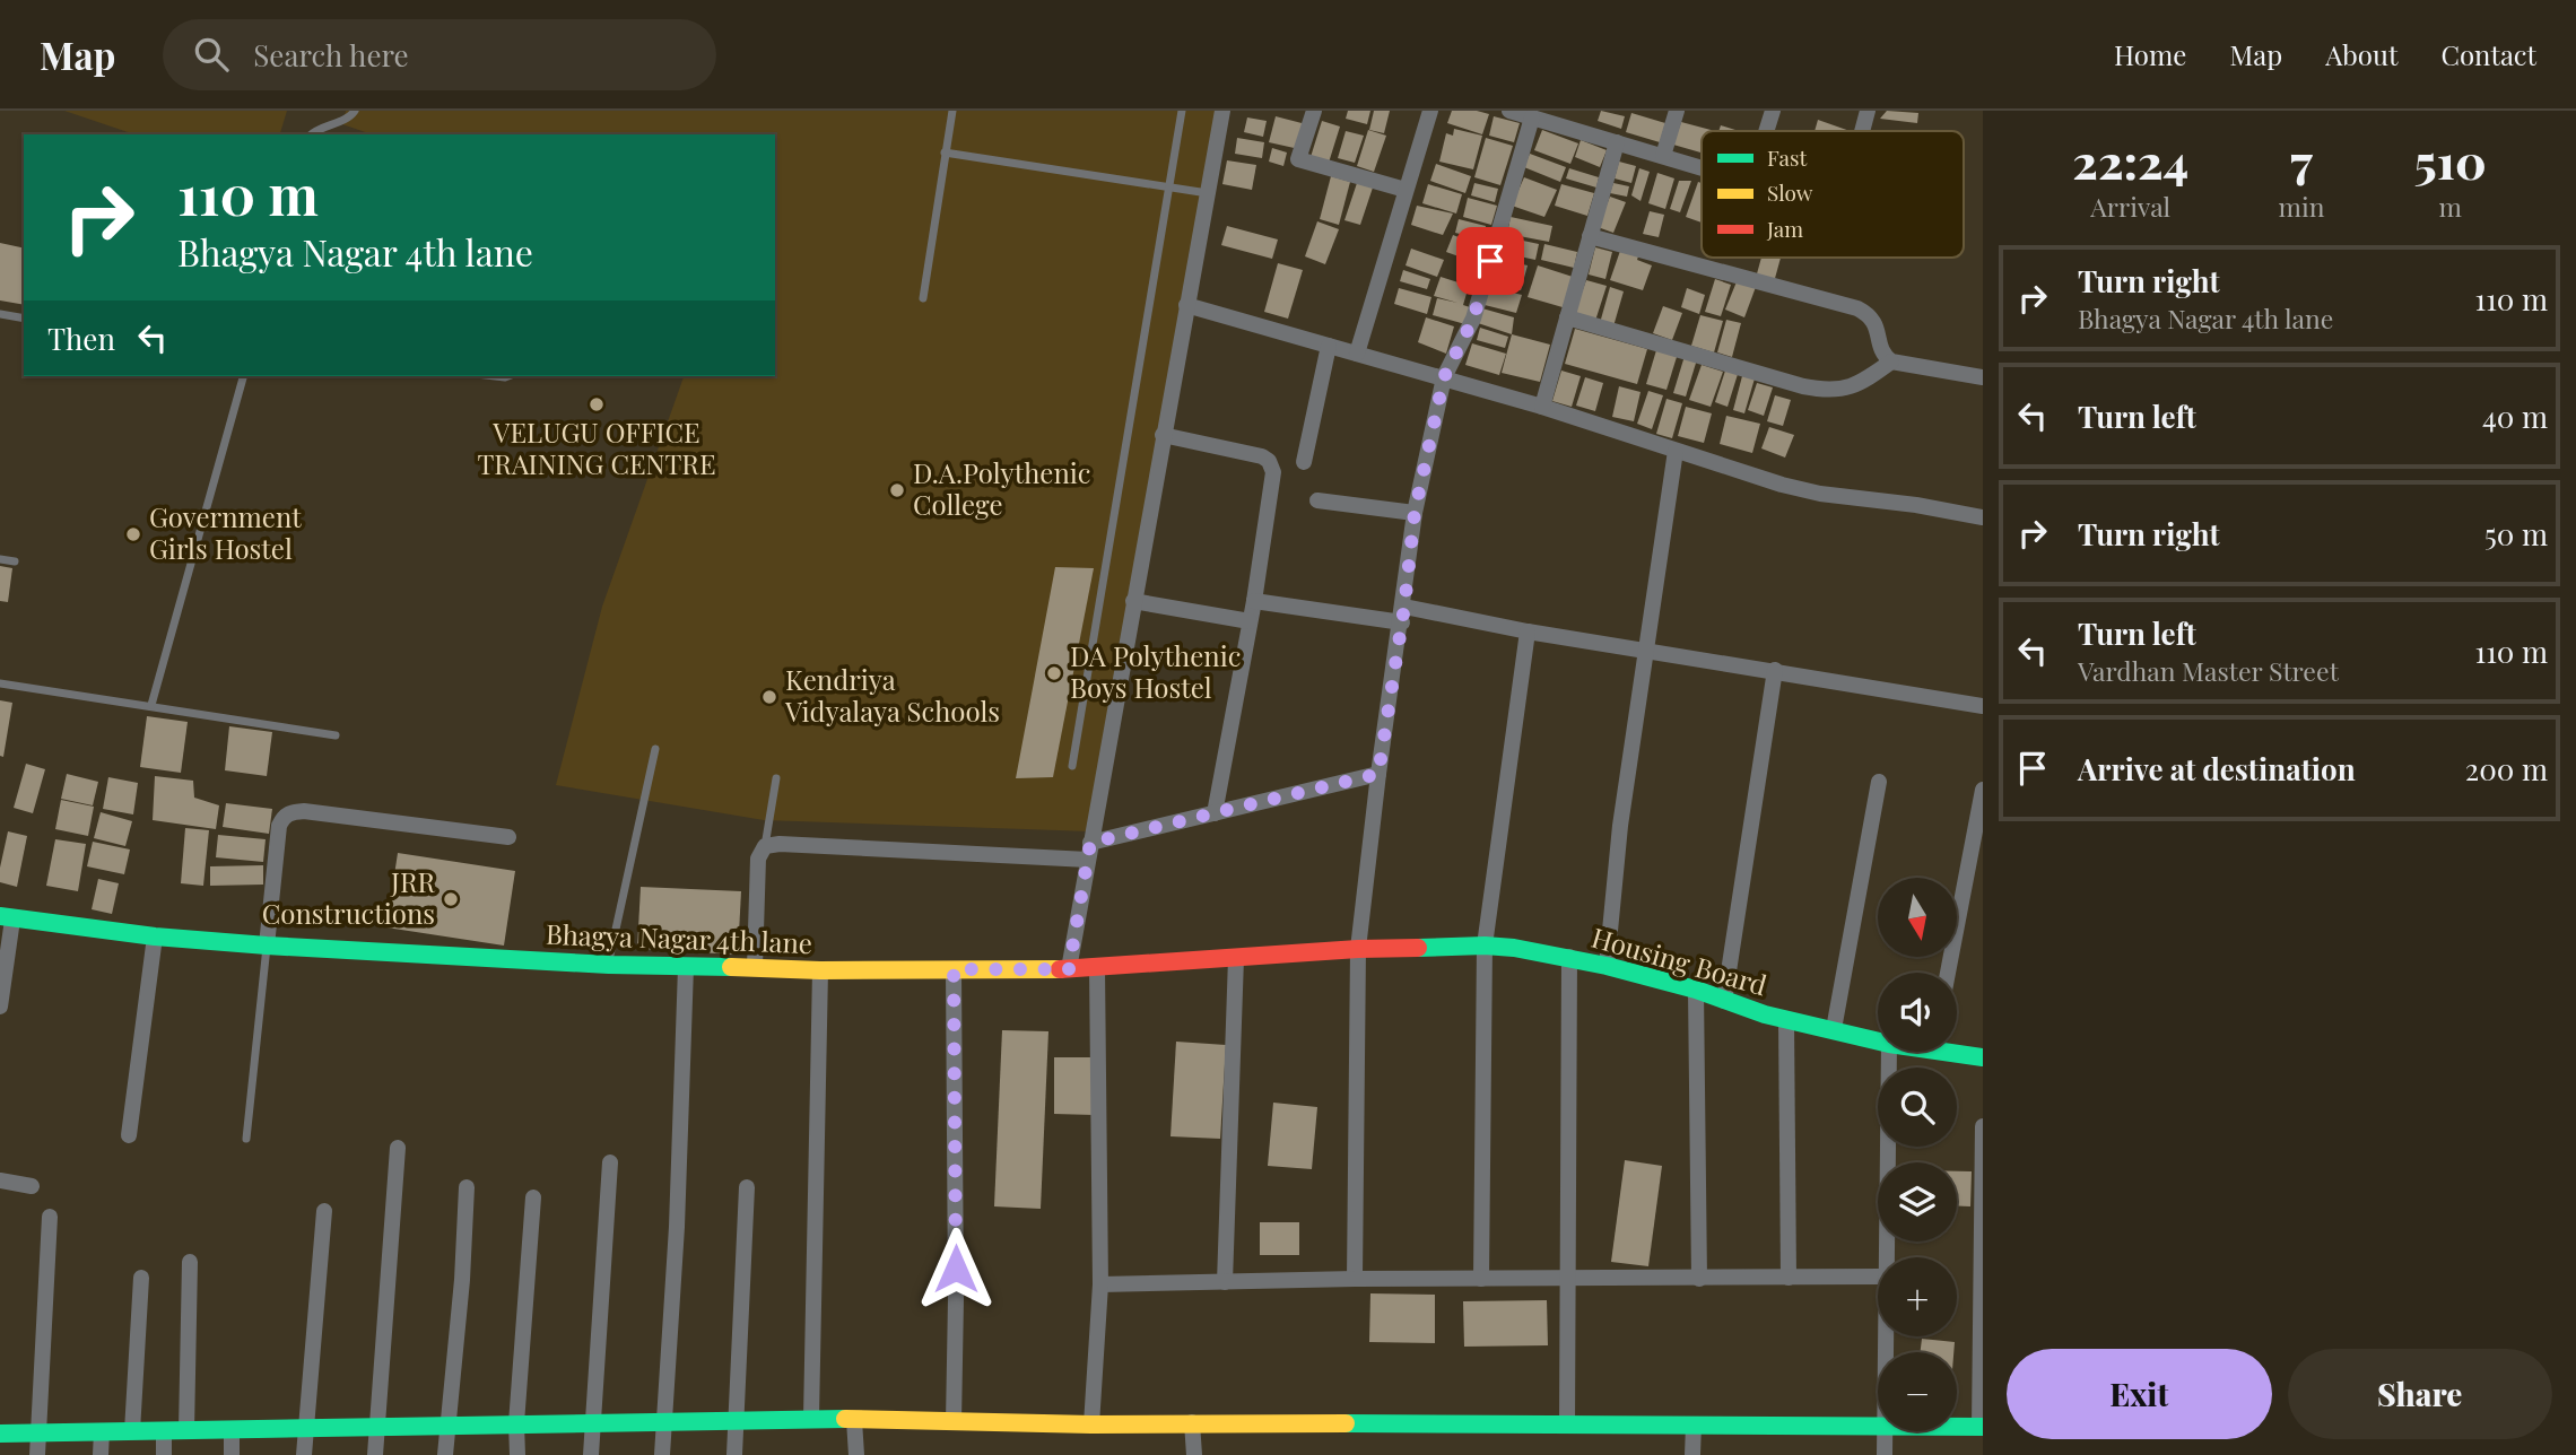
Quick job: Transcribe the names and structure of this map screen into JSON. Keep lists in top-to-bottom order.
{
  "streets": {
    "main road": ["Bhagya Nagar 4th lane", "Housing Board"]
  },
  "crossings": [
    ["Bhagya Nagar 4th lane", "Housing Board"]
  ],
  "places": [
    "VELUGU OFFICE TRAINING CENTRE",
    "D.A.Polythenic College",
    "Government Girls Hostel",
    "DA Polythenic Boys Hostel",
    "Kendriya Vidyalaya Schools",
    "JRR Constructions"
  ],
  "legend": ["Fast", "Slow", "Jam"],
  "north": "bottom",
  "page": {
    "header": "Map",
    "search": "Search here",
    "nav": [
      "Home",
      "Map",
      "About",
      "Contact"
    ],
    "eta": [
      "22:24",
      "Arrival",
      "7",
      "min",
      "510",
      "m"
    ],
    "turn": ["110 m", "Bhagya Nagar 4th lane"],
    "list": [
      {
        "name": "Turn right",
        "note": "Bhagya Nagar 4th lane",
        "value": "110 m"
      },
      {
        "name": "Turn left",
        "value": "40 m"
      },
      {
        "name": "Turn right",
        "value": "50 m"
      },
      {
        "name": "Turn left",
        "note": "Vardhan Master Street",
        "value": "110 m"
      },
      {
        "name": "Arrive at destination",
        "value": "200 m"
      }
    ],
    "then": "Then",
    "map_buttons": ["+", "−"],
    "buttons": ["Exit", "Share"]
  }
}
